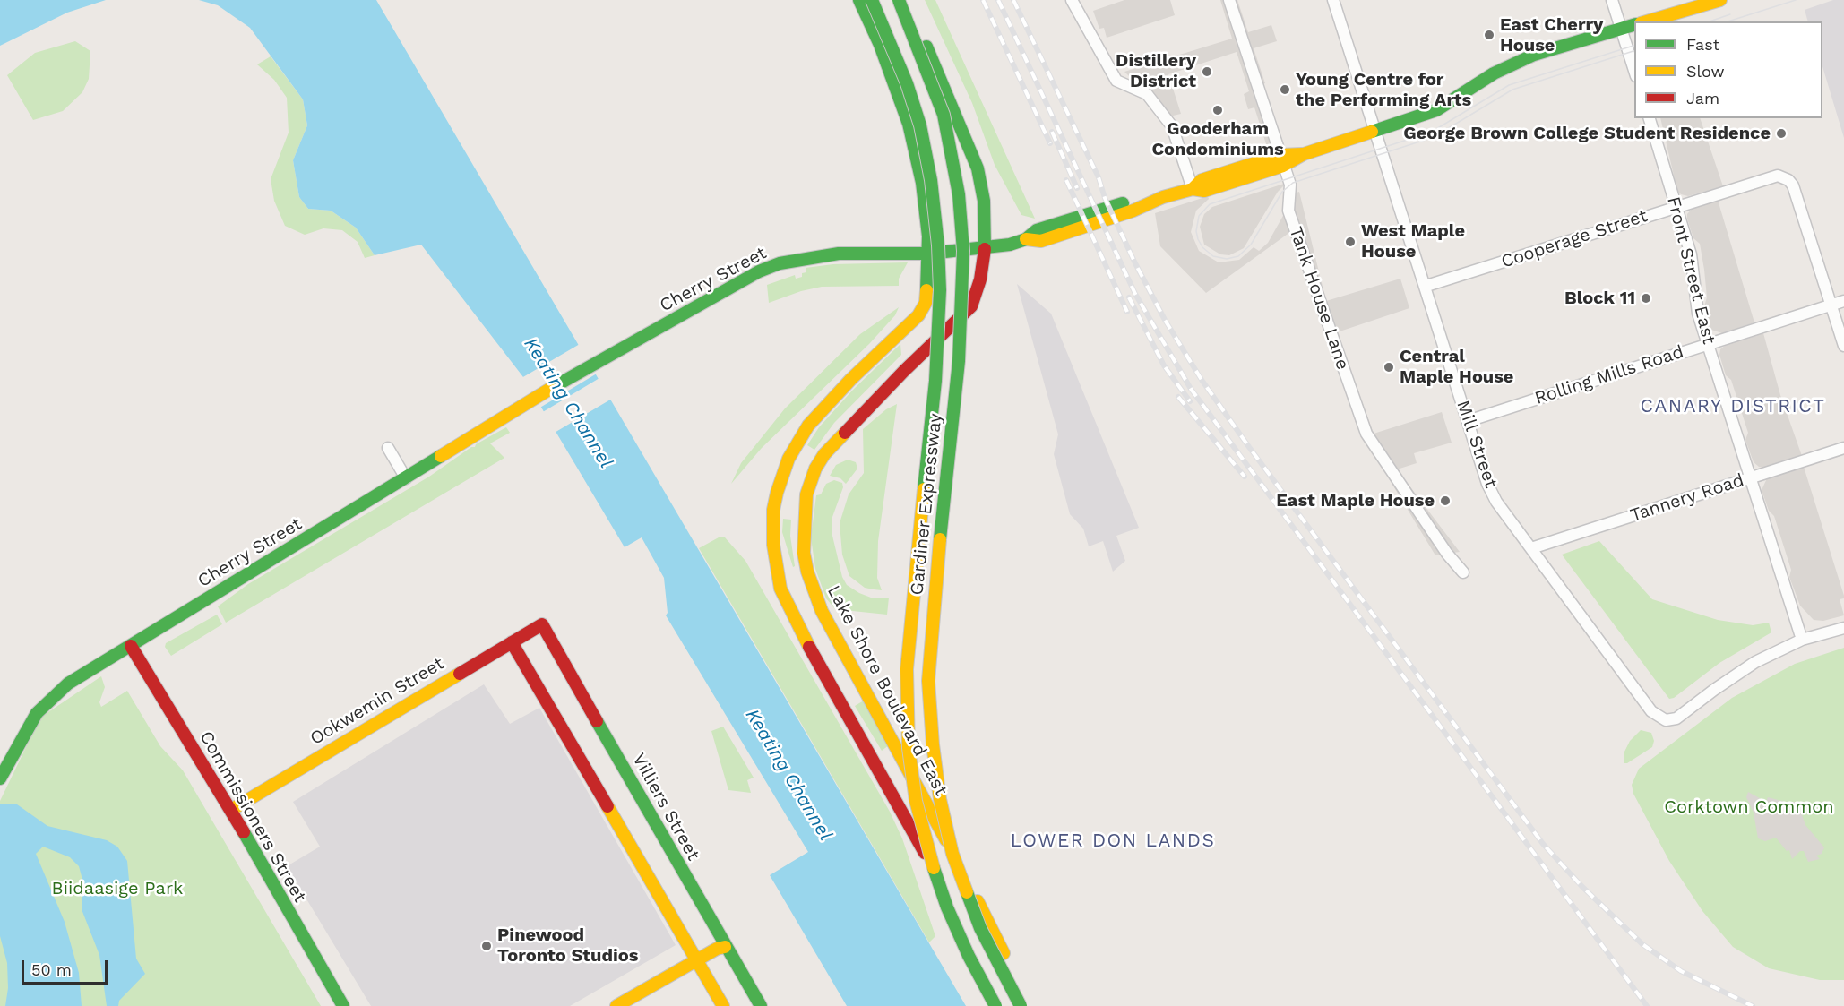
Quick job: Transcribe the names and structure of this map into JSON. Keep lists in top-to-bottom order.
{
  "streets": {
    "main road": [
      "Cherry Street",
      "Gardiner Expressway",
      "Lake Shore Boulevard East",
      "Ookwemin Street",
      "Villiers Street",
      "Commissioners Street"
    ],
    "street": [
      "Cooperage Street",
      "Front Street East",
      "Tank House Lane",
      "Rolling Mills Road",
      "Mill Street",
      "Tannery Road"
    ]
  },
  "crossings": [
    ["Cooperage Street", "Front Street East"],
    ["Cooperage Street", "Rolling Mills Road"],
    ["Cooperage Street", "Mill Street"],
    ["Front Street East", "Rolling Mills Road"],
    ["Front Street East", "Mill Street"],
    ["Front Street East", "Tannery Road"],
    ["Cherry Street", "Tank House Lane"],
    ["Cherry Street", "Mill Street"],
    ["Cherry Street", "Lake Shore Boulevard East"],
    ["Cherry Street", "Commissioners Street"],
    ["Rolling Mills Road", "Mill Street"],
    ["Mill Street", "Tannery Road"],
    ["Ookwemin Street", "Villiers Street"],
    ["Ookwemin Street", "Commissioners Street"]
  ],
  "districts": ["CANARY DISTRICT", "LOWER DON LANDS"],
  "water": ["Keating Channel"],
  "parks": ["Corktown Common", "Biidaasige Park"],
  "places": [
    "East Cherry House",
    "Distillery District",
    "Young Centre for the Performing Arts",
    "Gooderham Condominiums",
    "George Brown College Student Residence",
    "West Maple House",
    "Block 11",
    "Central Maple House",
    "East Maple House",
    "Pinewood Toronto Studios"
  ],
  "legend": ["Fast", "Slow", "Jam"],
  "scale_bar": "50 m"
}
